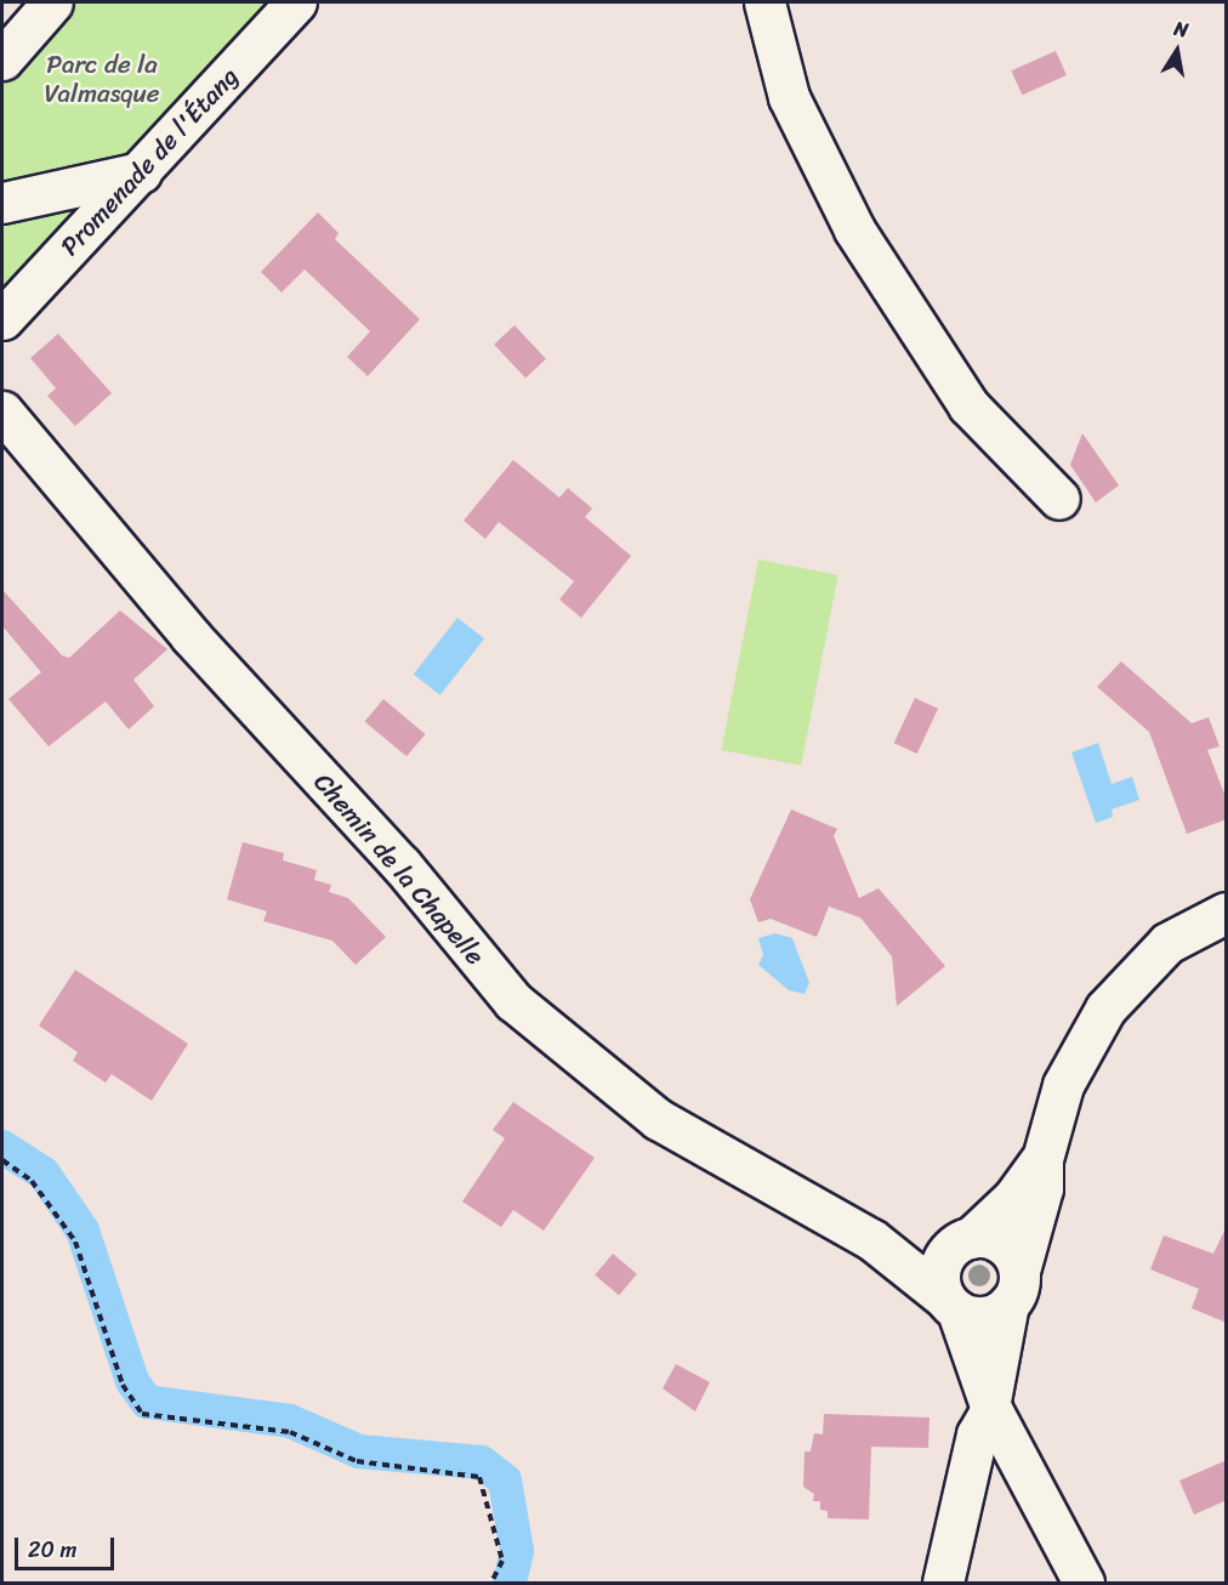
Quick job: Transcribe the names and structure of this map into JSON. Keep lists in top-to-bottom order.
{
  "streets": {
    "street": ["Promenade de l'Étang", "Chemin de la Chapelle"]
  },
  "parks": ["Parc de la Valmasque"],
  "scale_bar": "20 m",
  "north": "top"
}
